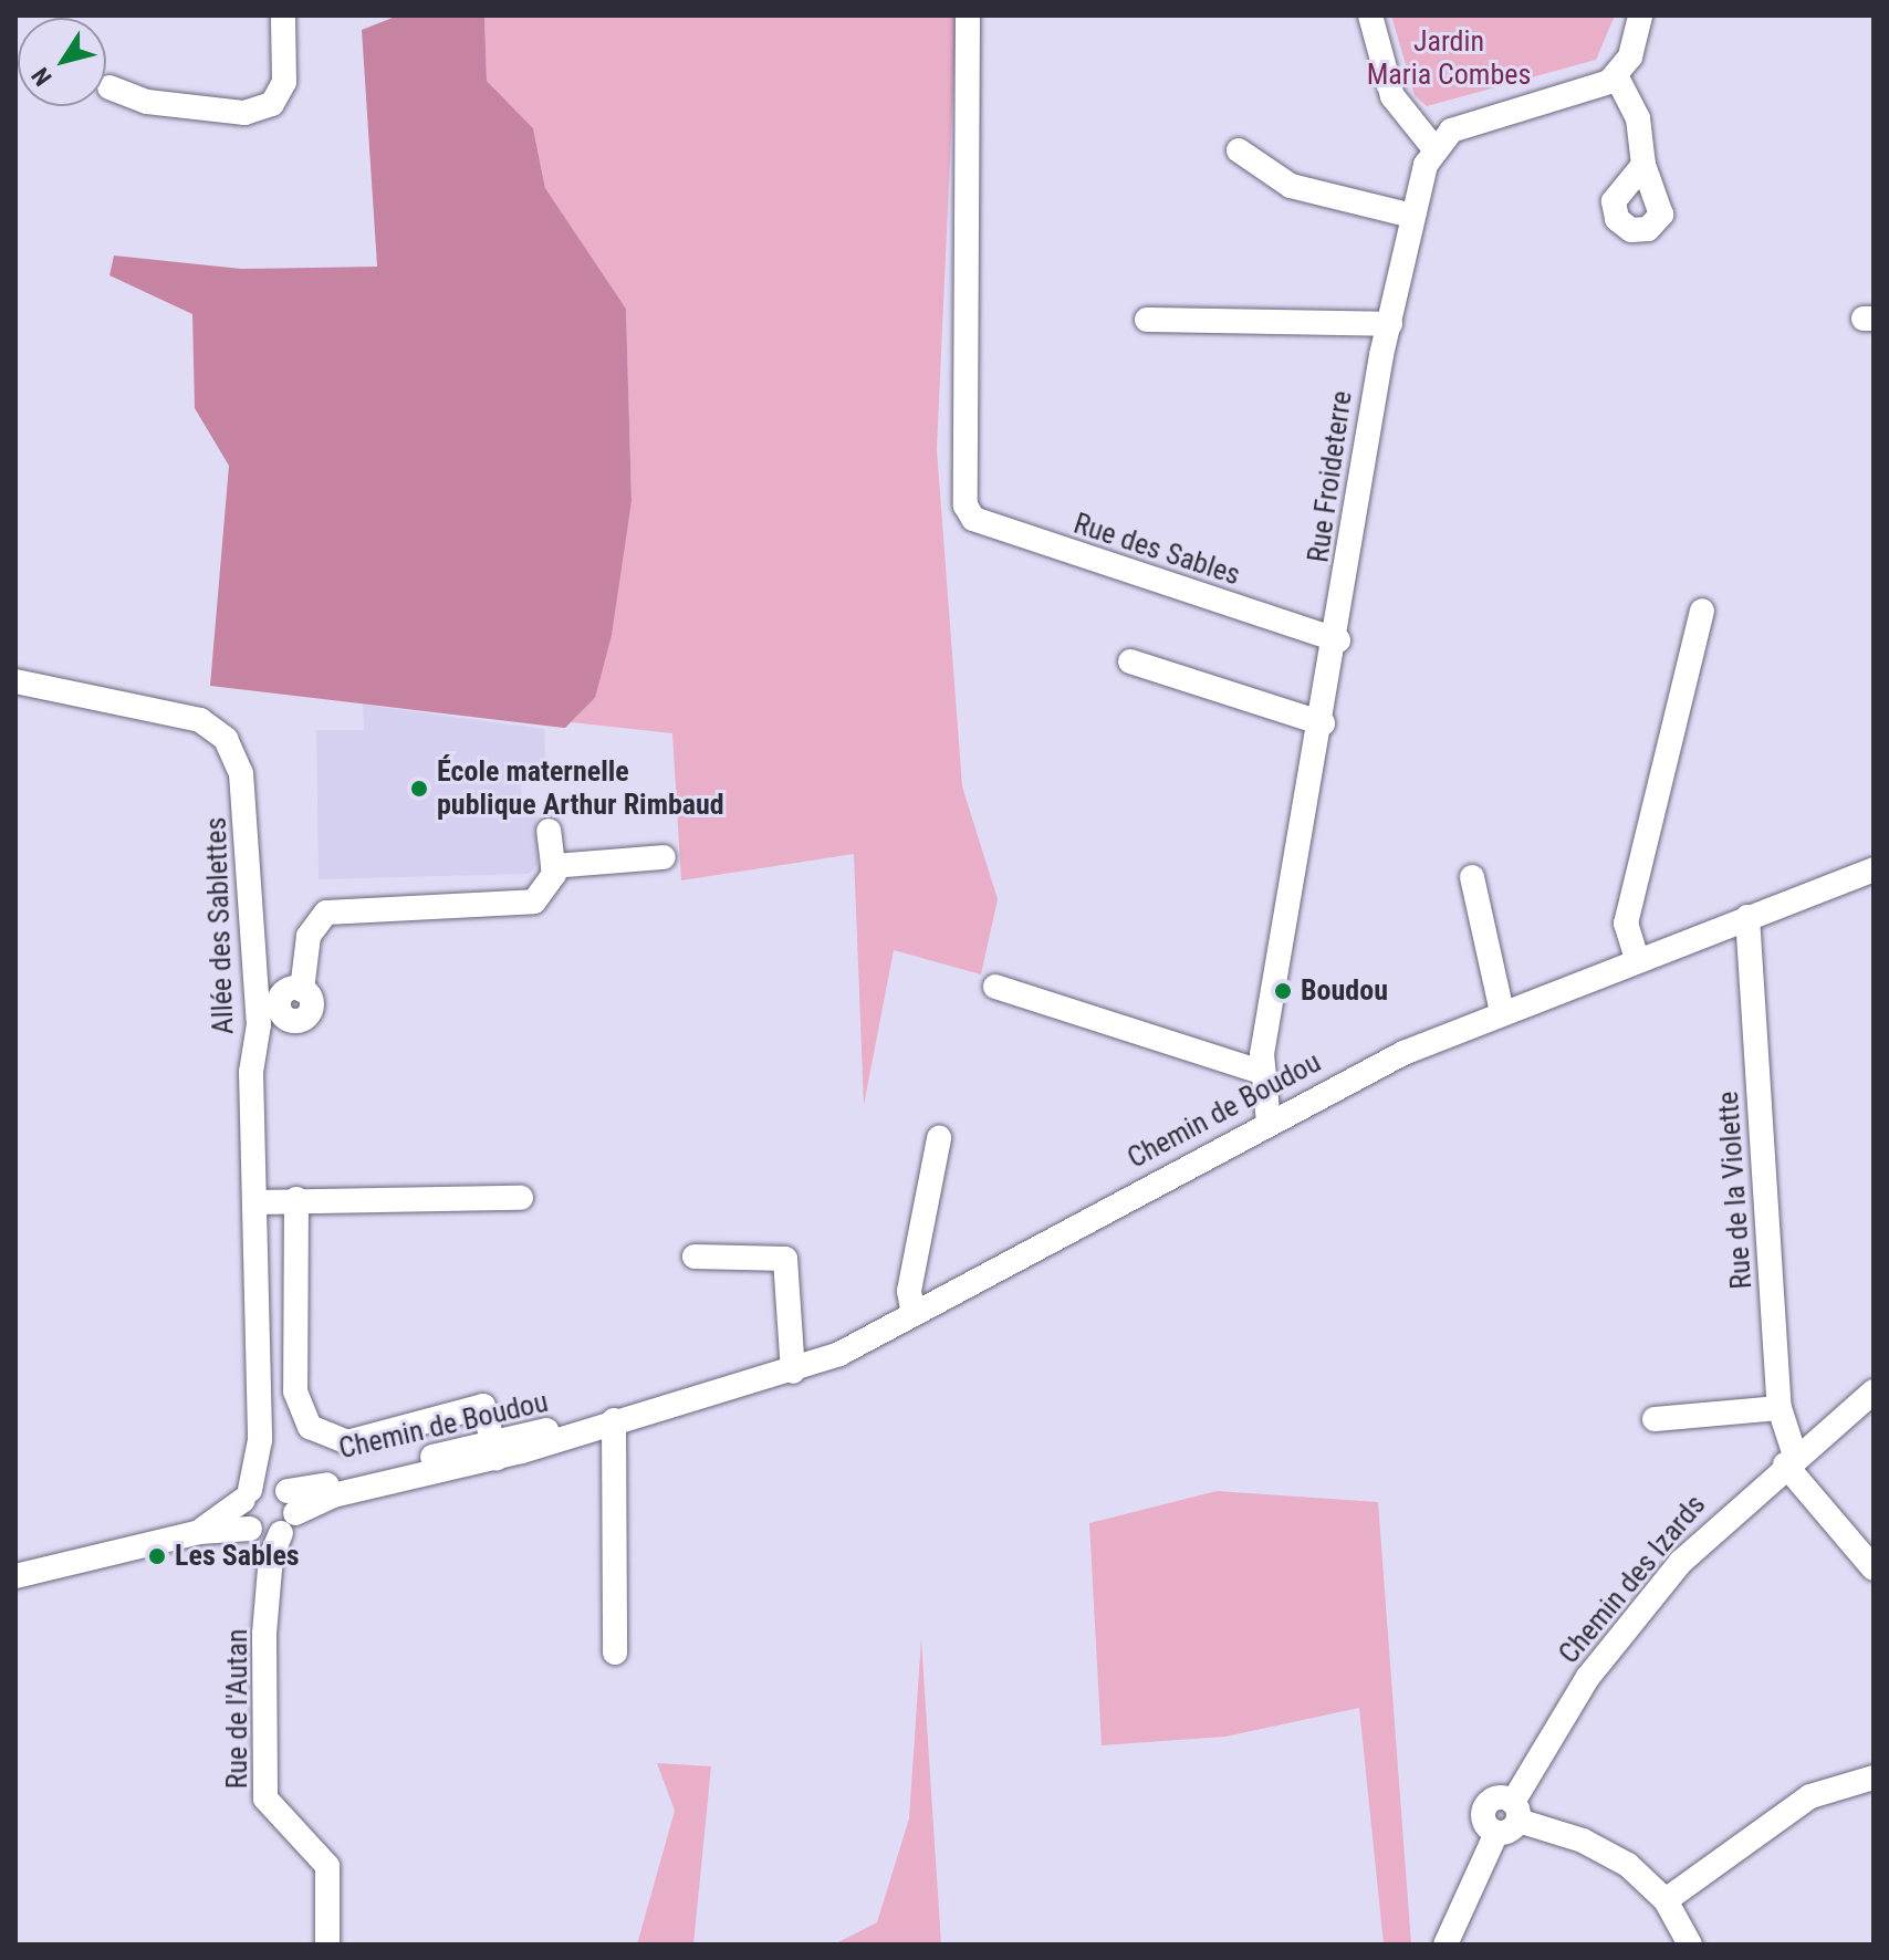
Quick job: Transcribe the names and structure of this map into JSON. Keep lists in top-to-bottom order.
{
  "streets": {
    "street": [
      "Rue Froideterre",
      "Rue des Sables",
      "Allée des Sablettes",
      "Chemin de Boudou",
      "Rue de la Violette",
      "Chemin des Izards",
      "Rue de l'Autan"
    ]
  },
  "crossings": [
    ["Rue Froideterre", "Rue des Sables"],
    ["Allée des Sablettes", "Chemin de Boudou"],
    ["Allée des Sablettes", "Rue de l'Autan"],
    ["Chemin de Boudou", "Rue de la Violette"],
    ["Chemin de Boudou", "Rue de l'Autan"],
    ["Rue de la Violette", "Chemin des Izards"]
  ],
  "parks": ["Jardin Maria Combes"],
  "places": ["École maternelle publique Arthur Rimbaud", "Boudou", "Les Sables"],
  "north": "bottom left"
}
